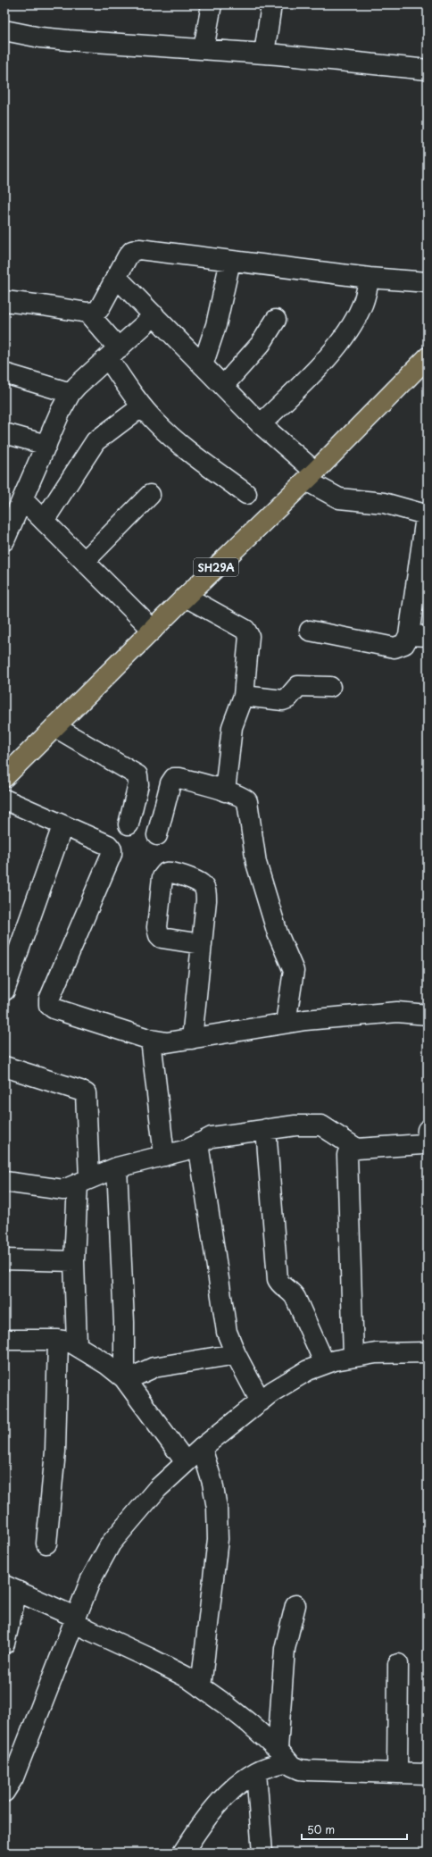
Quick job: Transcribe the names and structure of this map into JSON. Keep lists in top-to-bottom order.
{
  "streets": {
    "main road": ["SH29A"]
  },
  "scale_bar": "50 m"
}
